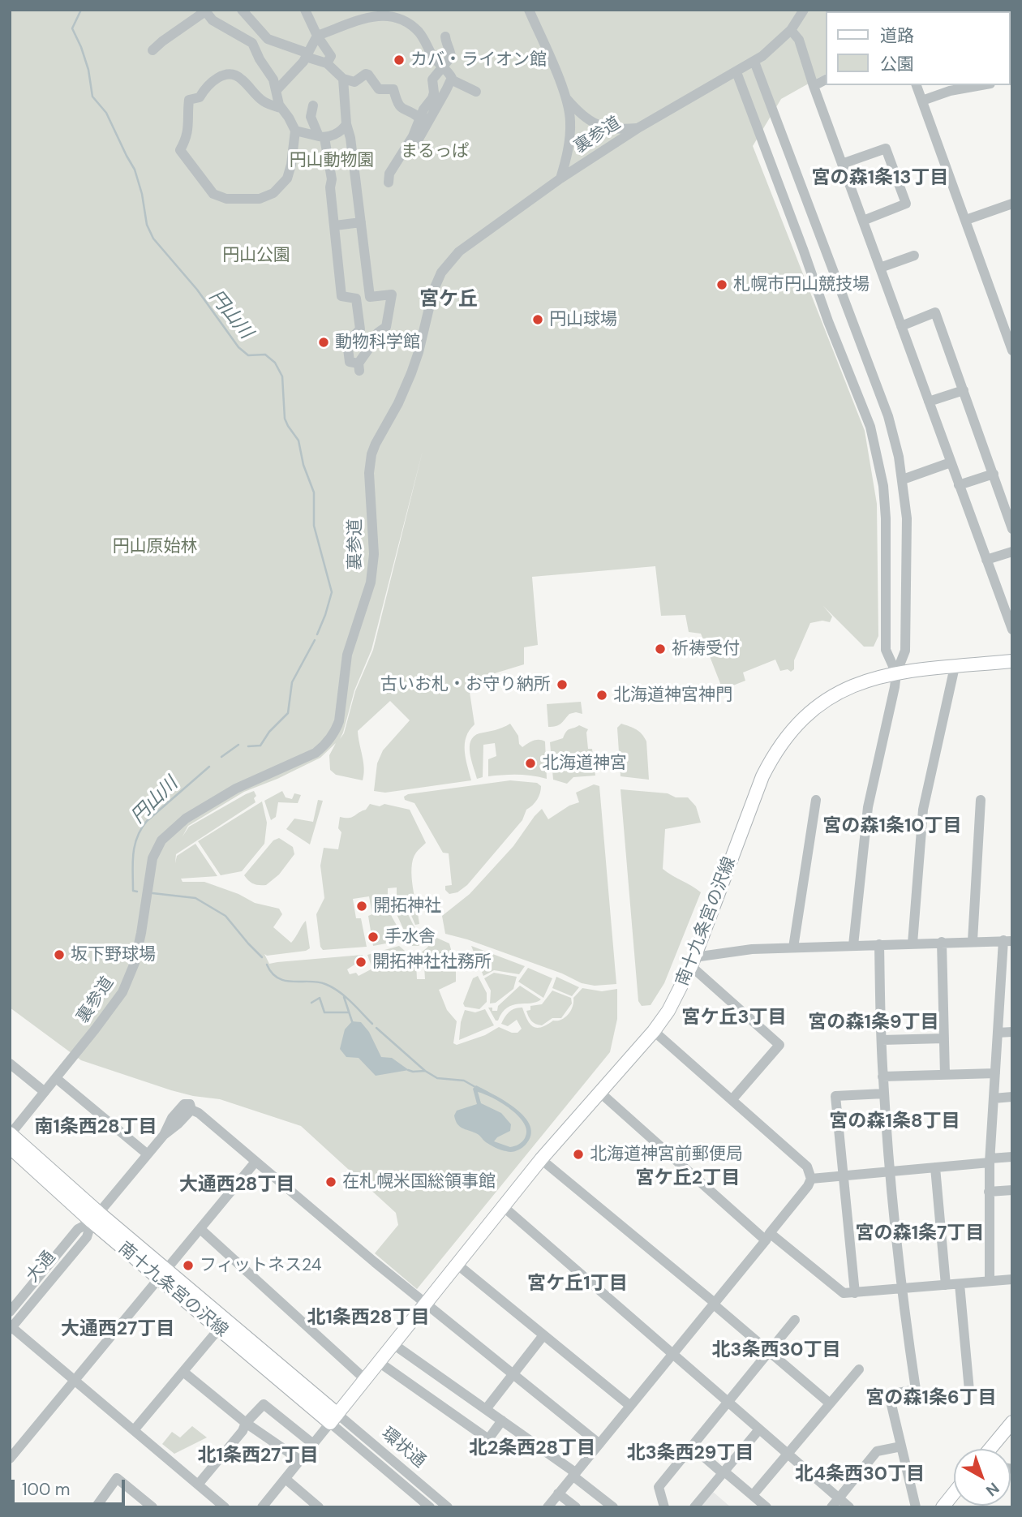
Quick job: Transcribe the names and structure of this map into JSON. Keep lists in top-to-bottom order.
{
  "streets": {
    "main road": ["南十九条宮の沢線"],
    "street": ["裏参道", "大通", "環状通"]
  },
  "crossings": [
    ["裏参道", "南十九条宮の沢線"],
    ["南十九条宮の沢線", "大通"],
    ["南十九条宮の沢線", "環状通"]
  ],
  "districts": [
    "宮の森1条13丁目",
    "宮ケ丘",
    "宮の森1条10丁目",
    "宮ケ丘3丁目",
    "宮の森1条9丁目",
    "宮の森1条8丁目",
    "南1条西28丁目",
    "宮ケ丘2丁目",
    "大通西28丁目",
    "宮の森1条7丁目",
    "宮ケ丘1丁目",
    "北1条西28丁目",
    "大通西27丁目",
    "北3条西30丁目",
    "宮の森1条6丁目",
    "北2条西28丁目",
    "北3条西29丁目",
    "北1条西27丁目",
    "北4条西30丁目"
  ],
  "water": ["円山川"],
  "parks": [
    "まるっぱ",
    "円山動物園",
    "円山公園",
    "円山原始林"
  ],
  "places": [
    "カバ・ライオン館",
    "札幌市円山競技場",
    "円山球場",
    "動物科学館",
    "祈祷受付",
    "古いお札・お守り納所",
    "北海道神宮神門",
    "北海道神宮",
    "開拓神社",
    "手水舎",
    "坂下野球場",
    "開拓神社社務所",
    "北海道神宮前郵便局",
    "在札幌米国総領事館",
    "フィットネス24"
  ],
  "legend": ["道路", "公園"],
  "scale_bar": "100 m",
  "north": "bottom right"
}
